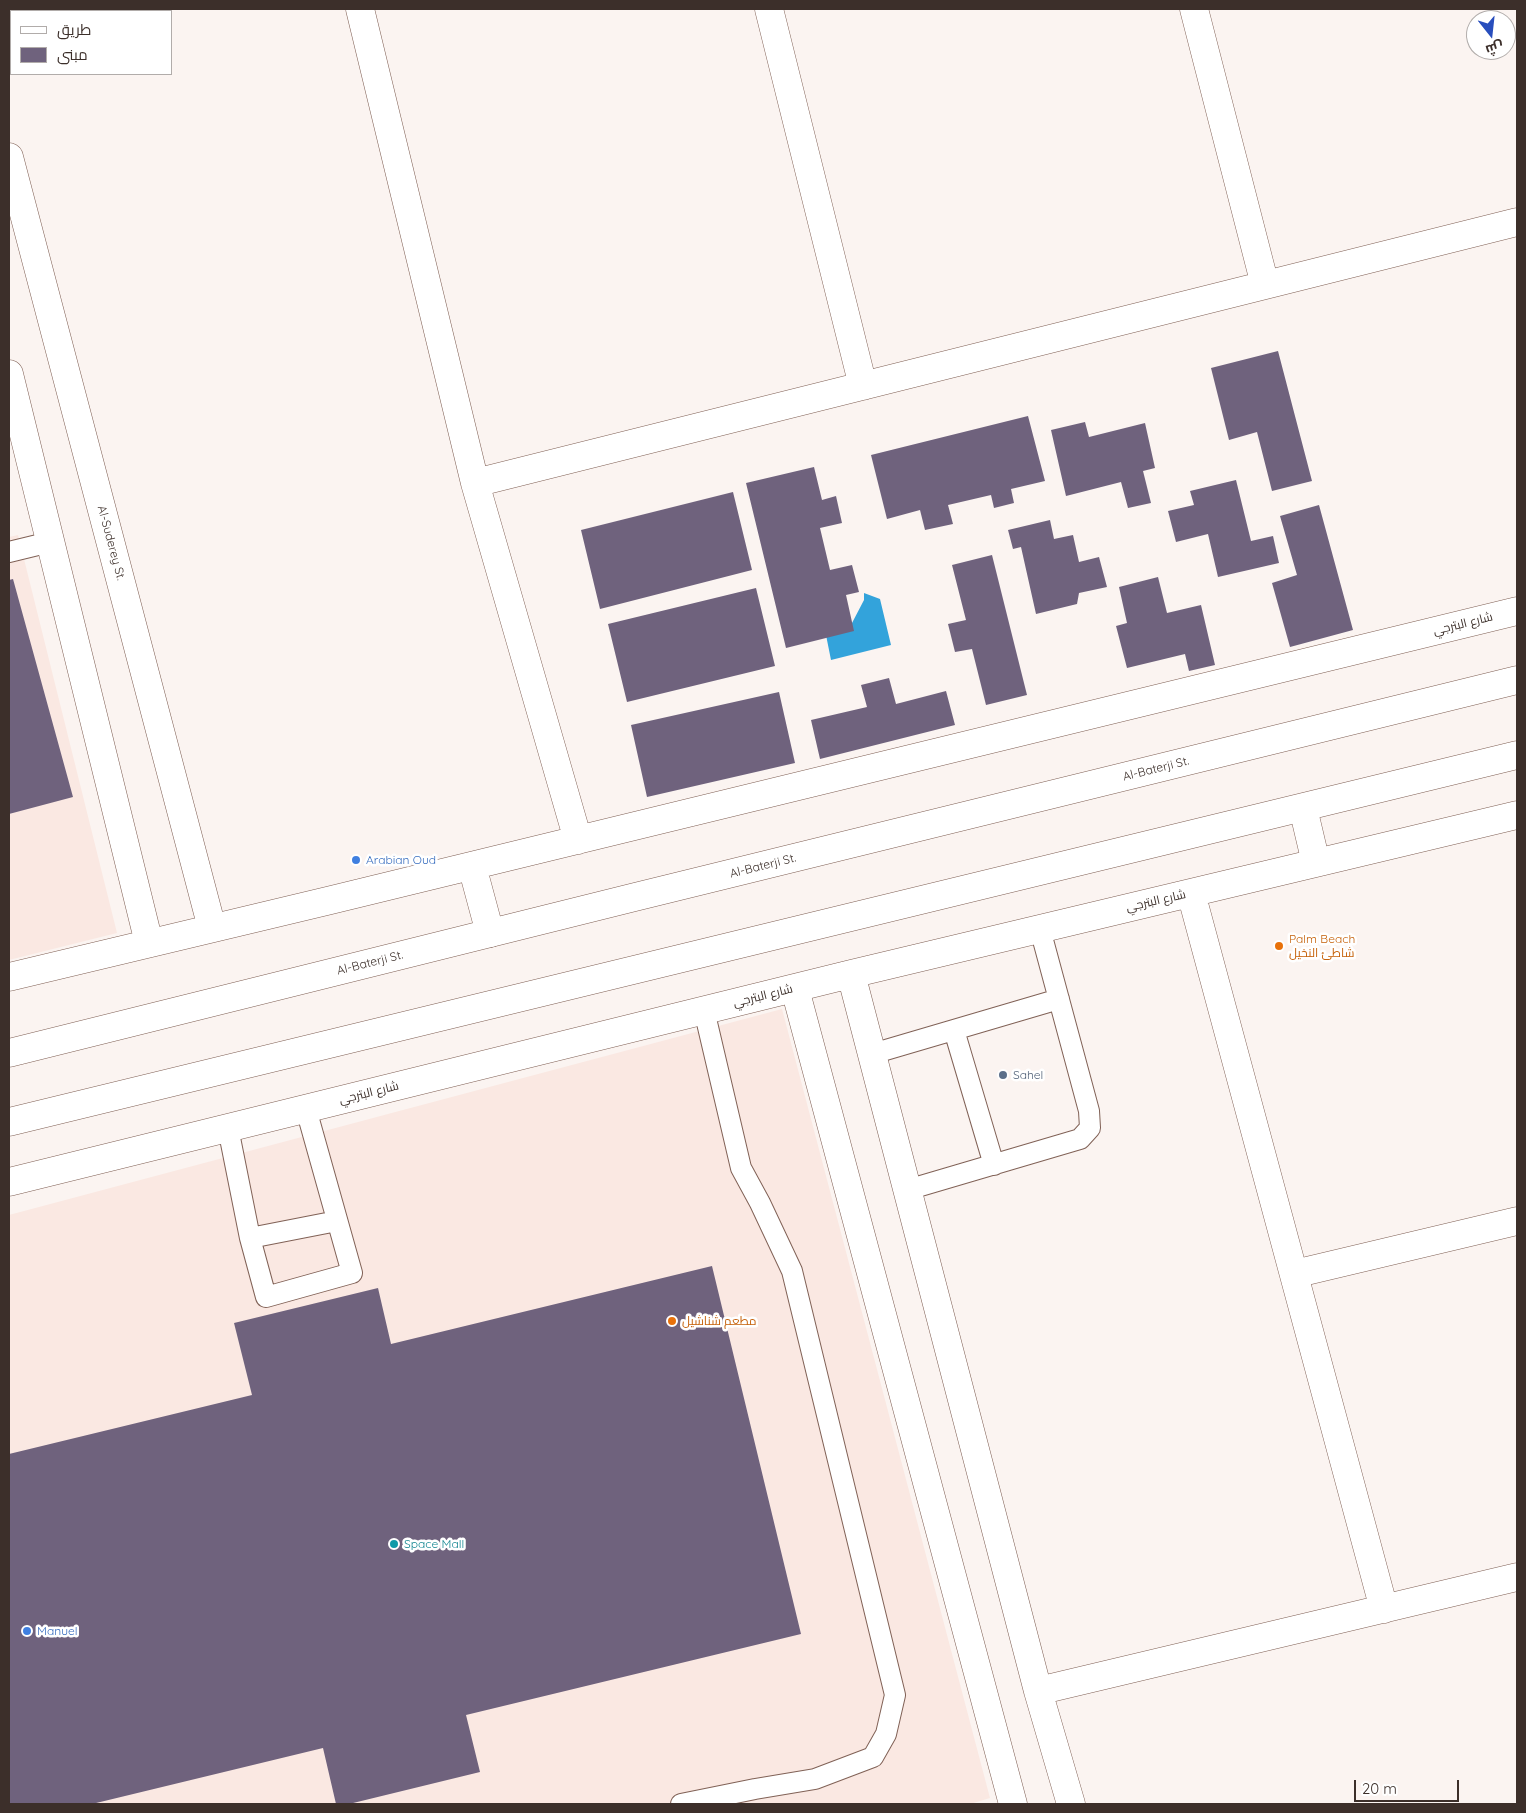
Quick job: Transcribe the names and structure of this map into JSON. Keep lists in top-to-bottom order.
{
  "streets": {
    "street": ["Al-Suderey St.", "شارع البترجي", "Al-Baterji St."]
  },
  "crossings": [
    ["Al-Suderey St.", "شارع البترجي"]
  ],
  "places": [
    "Arabian Oud",
    "Palm Beach شاطئ النخيل",
    "Sahel",
    "مطعم شناشيل",
    "Space Mall",
    "Manuel"
  ],
  "legend": ["طريق", "مبنى"],
  "scale_bar": "20 m",
  "north": "bottom"
}
